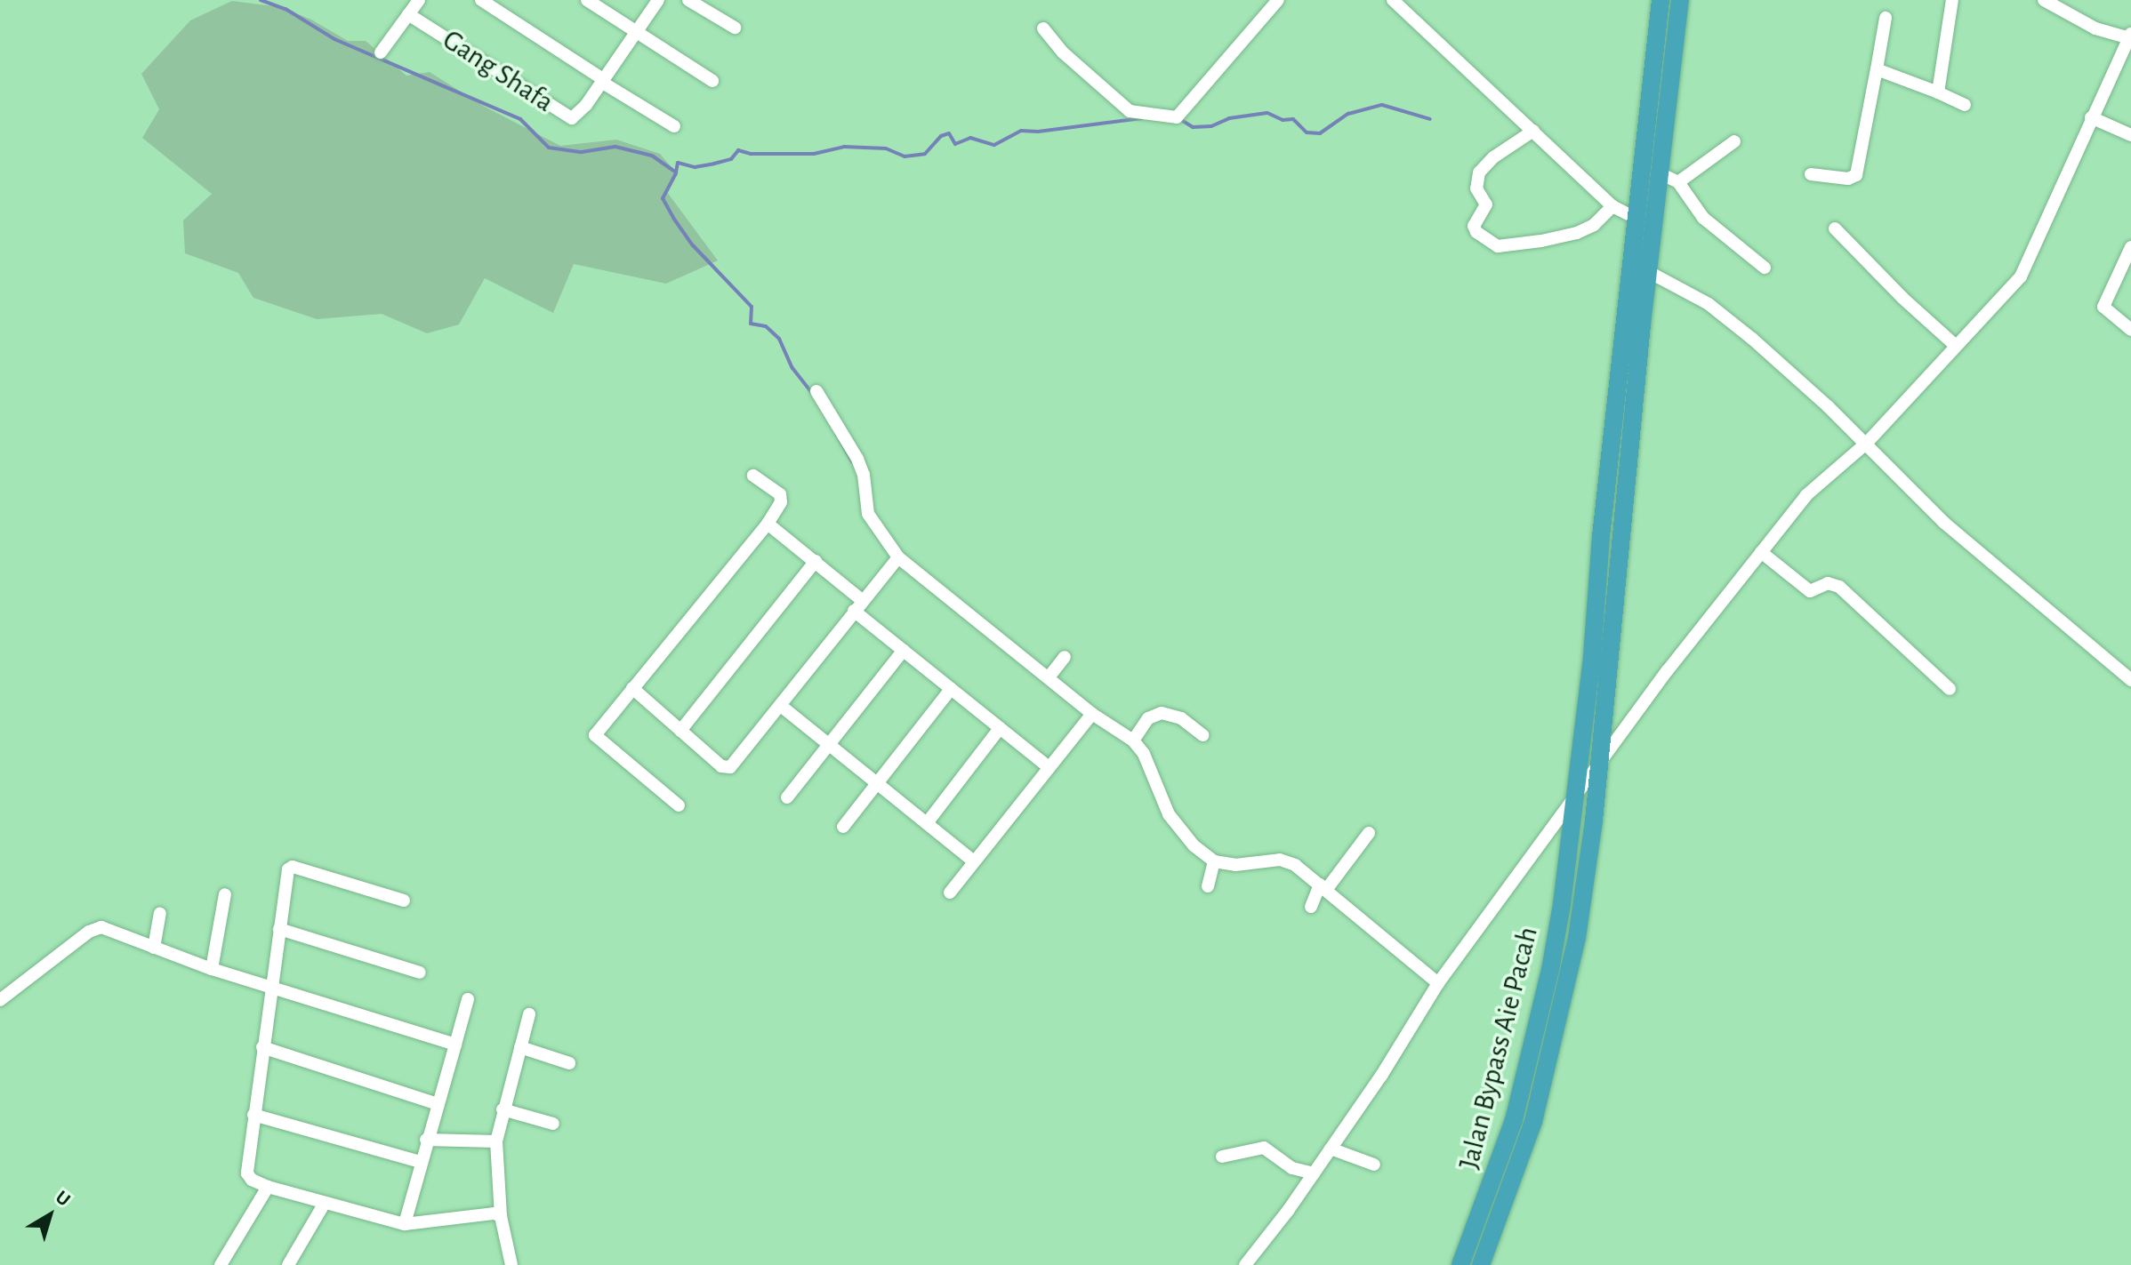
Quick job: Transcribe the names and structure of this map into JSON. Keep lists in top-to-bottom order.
{
  "streets": {
    "highway": ["Jalan Bypass Aie Pacah"],
    "street": ["Gang Shafa"]
  },
  "north": "top right"
}
